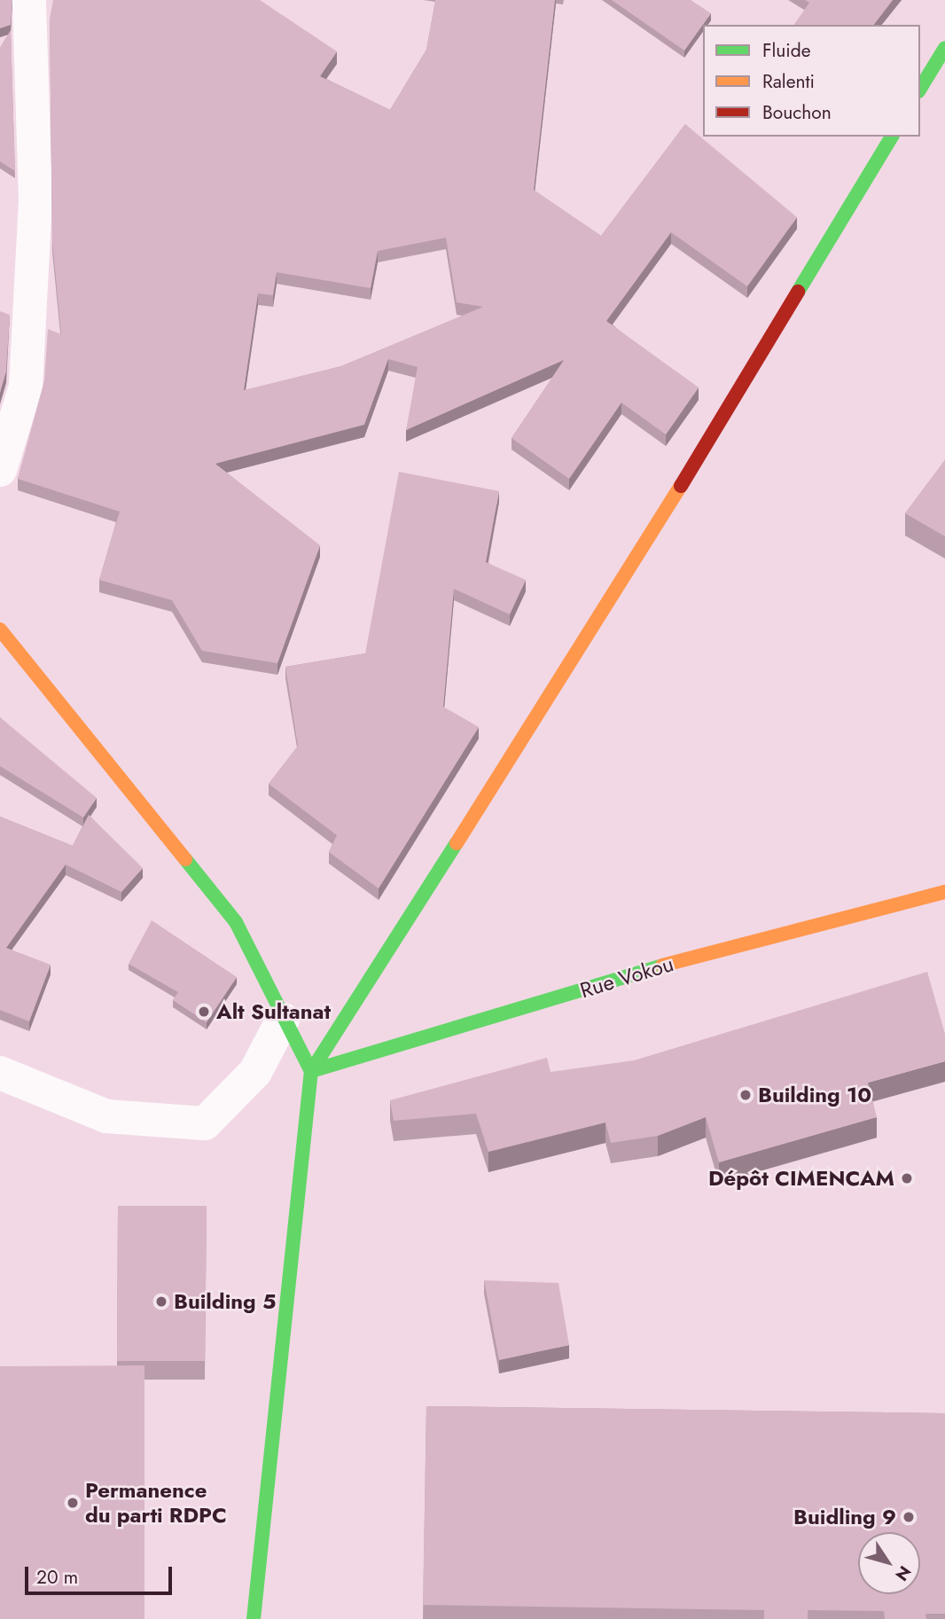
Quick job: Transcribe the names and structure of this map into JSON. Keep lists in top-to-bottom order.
{
  "streets": {
    "street": ["Rue Vokou"]
  },
  "places": [
    "Alt Sultanat",
    "Building 10",
    "Dépôt CIMENCAM",
    "Building 5",
    "Permanence du parti RDPC",
    "Buidling 9"
  ],
  "legend": ["Fluide", "Ralenti", "Bouchon"],
  "scale_bar": "20 m",
  "north": "bottom right"
}
